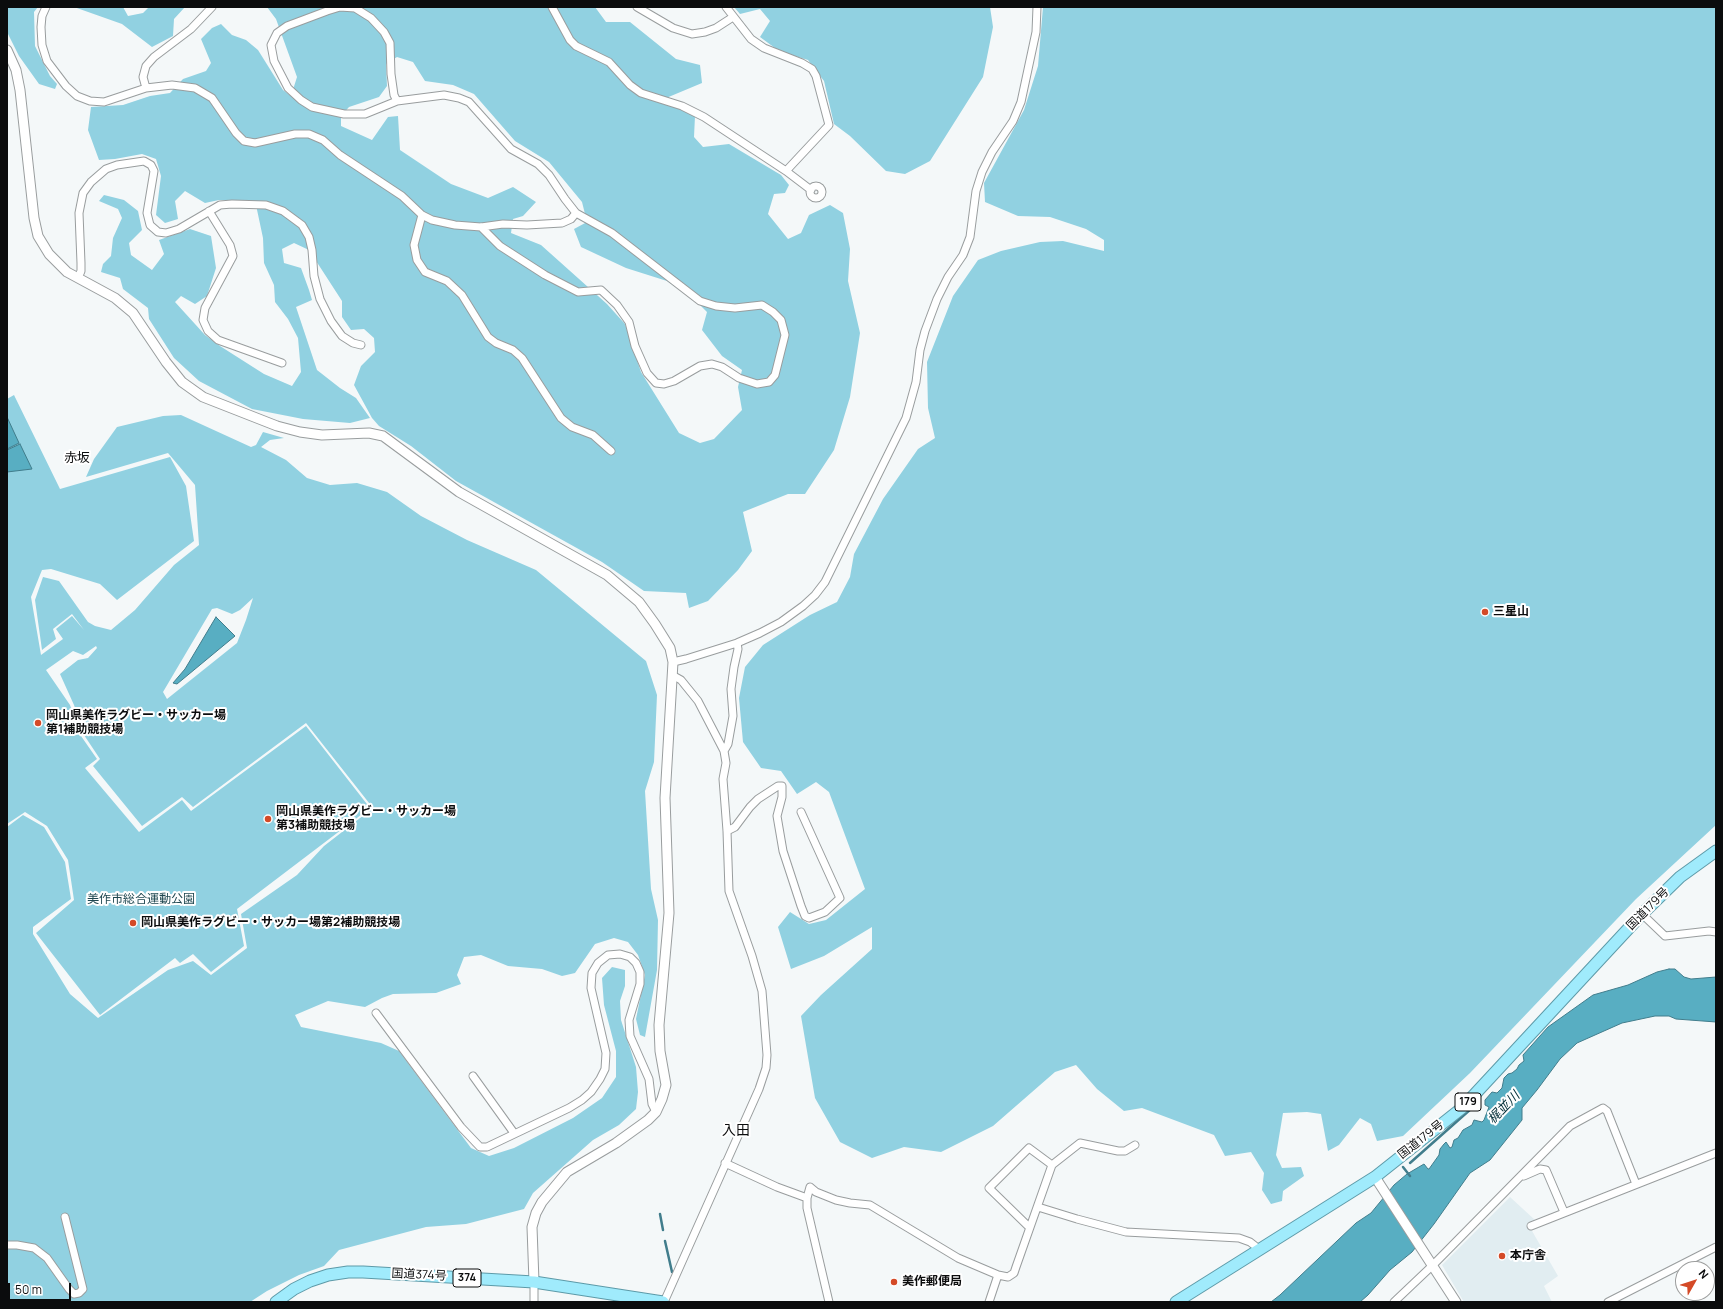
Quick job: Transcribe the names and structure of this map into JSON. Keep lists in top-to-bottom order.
{
  "streets": {
    "highway": [
      "国道179号",
      "179",
      "国道374号",
      "374"
    ]
  },
  "districts": ["赤坂", "入田"],
  "water": ["梶並川"],
  "parks": ["美作市総合運動公園"],
  "places": [
    "三星山",
    "岡山県美作ラグビー・サッカー場 第1補助競技場",
    "岡山県美作ラグビー・サッカー場 第3補助競技場",
    "岡山県美作ラグビー・サッカー場第2補助競技場",
    "本庁舎",
    "美作郵便局"
  ],
  "scale_bar": "50 m",
  "north": "top right"
}
